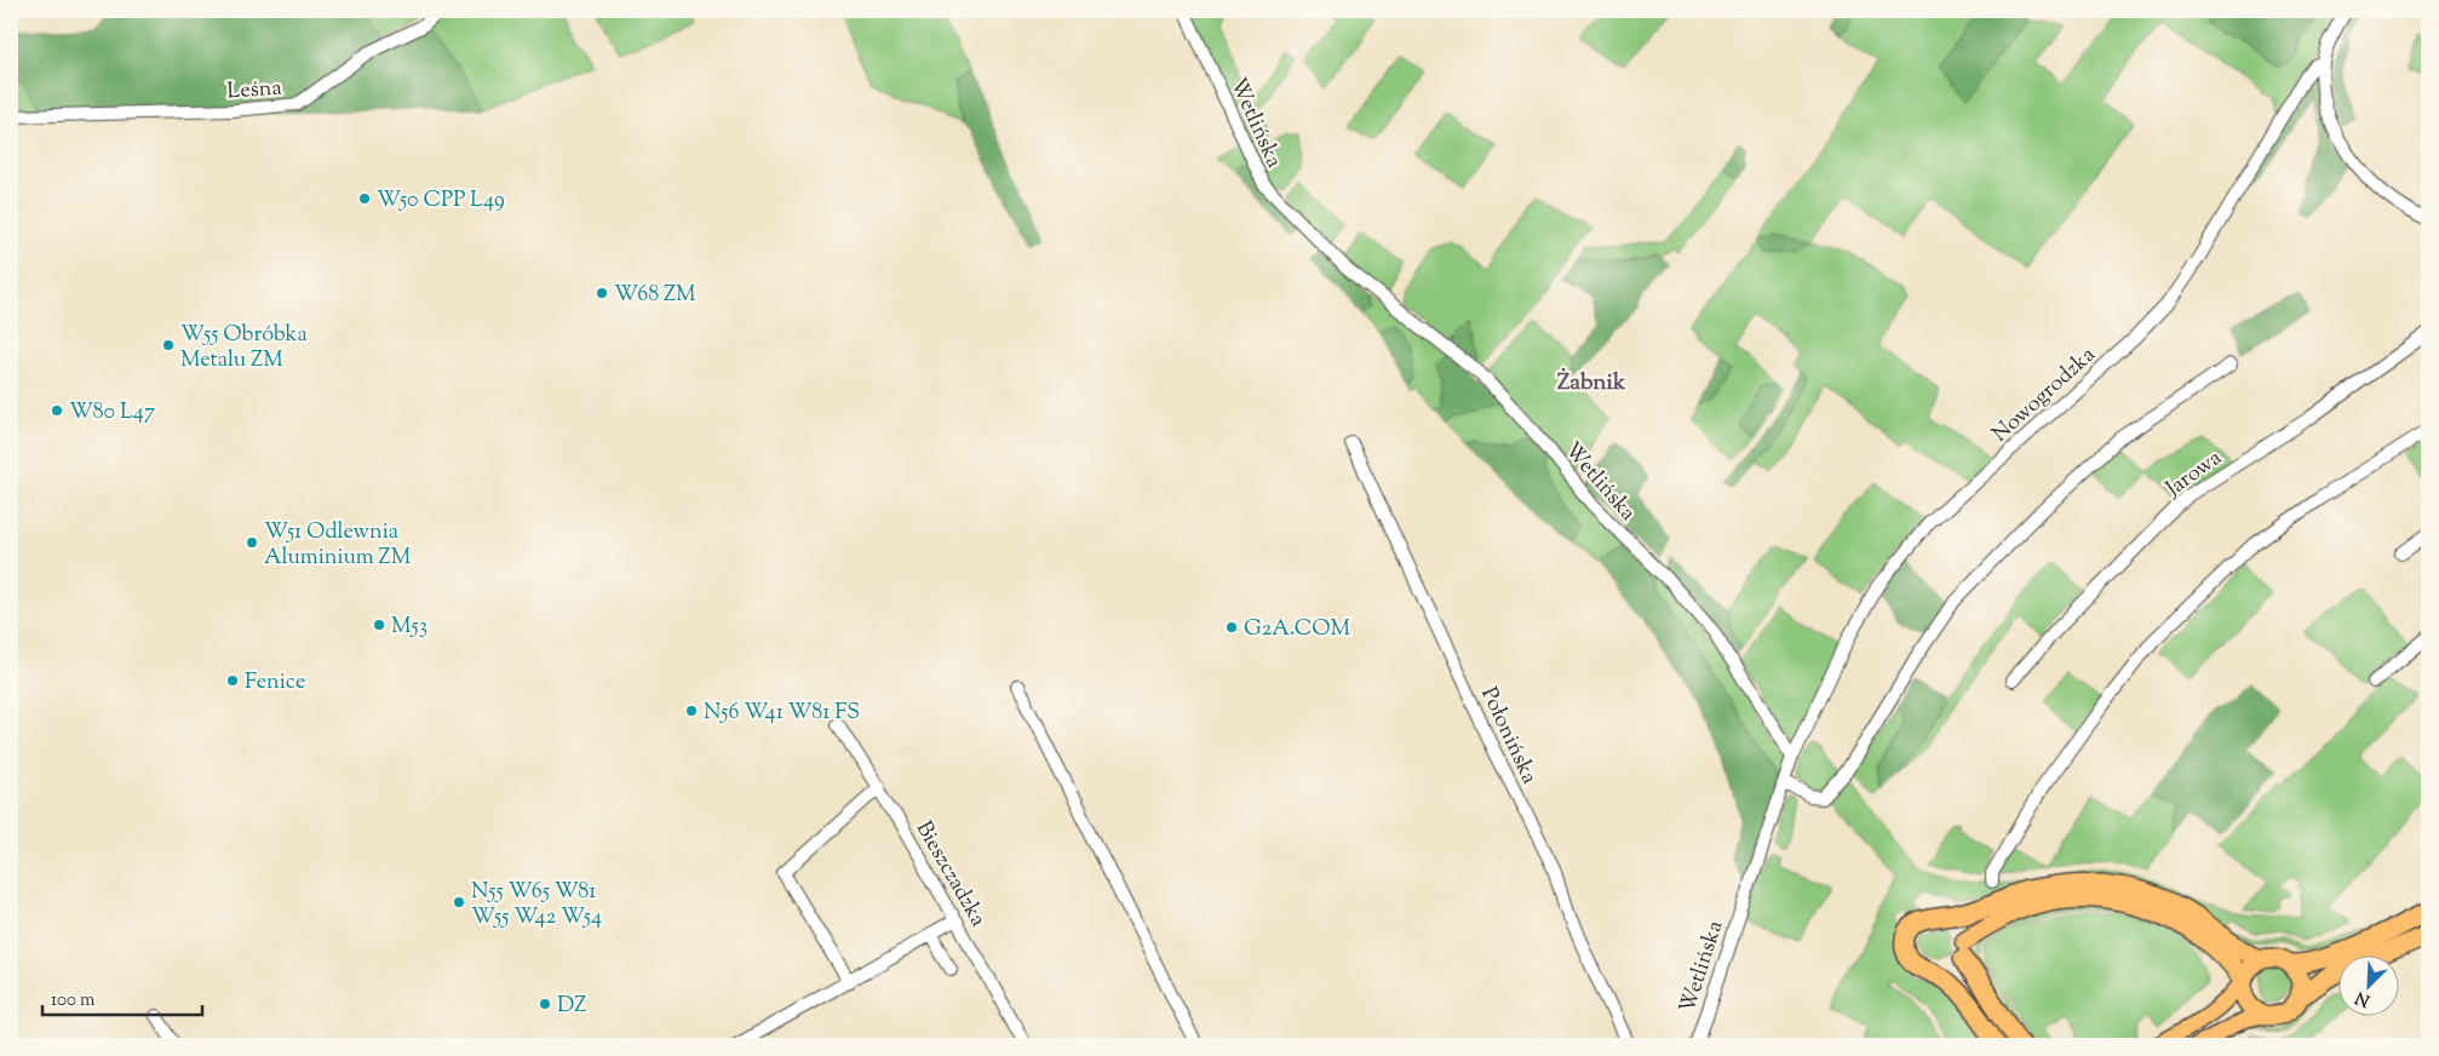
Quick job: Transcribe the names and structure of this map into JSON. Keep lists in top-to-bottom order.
{
  "streets": {
    "street": [
      "Leśna",
      "Wetlińska",
      "Nowogrodzka",
      "Jarowa",
      "Połonińska",
      "Bieszczadzka"
    ]
  },
  "crossings": [
    ["Wetlińska", "Nowogrodzka"]
  ],
  "districts": ["Żabnik"],
  "places": [
    "W50 CPP L49",
    "W68 ZM",
    "W55 Obróbka Metalu ZM",
    "W80 L47",
    "W51 Odlewnia Aluminium ZM",
    "M53",
    "G2A.COM",
    "Fenice",
    "N56 W41 W81 FS",
    "N55 W65 W81 W55 W42 W54",
    "DZ"
  ],
  "scale_bar": "100 m",
  "north": "bottom left"
}
